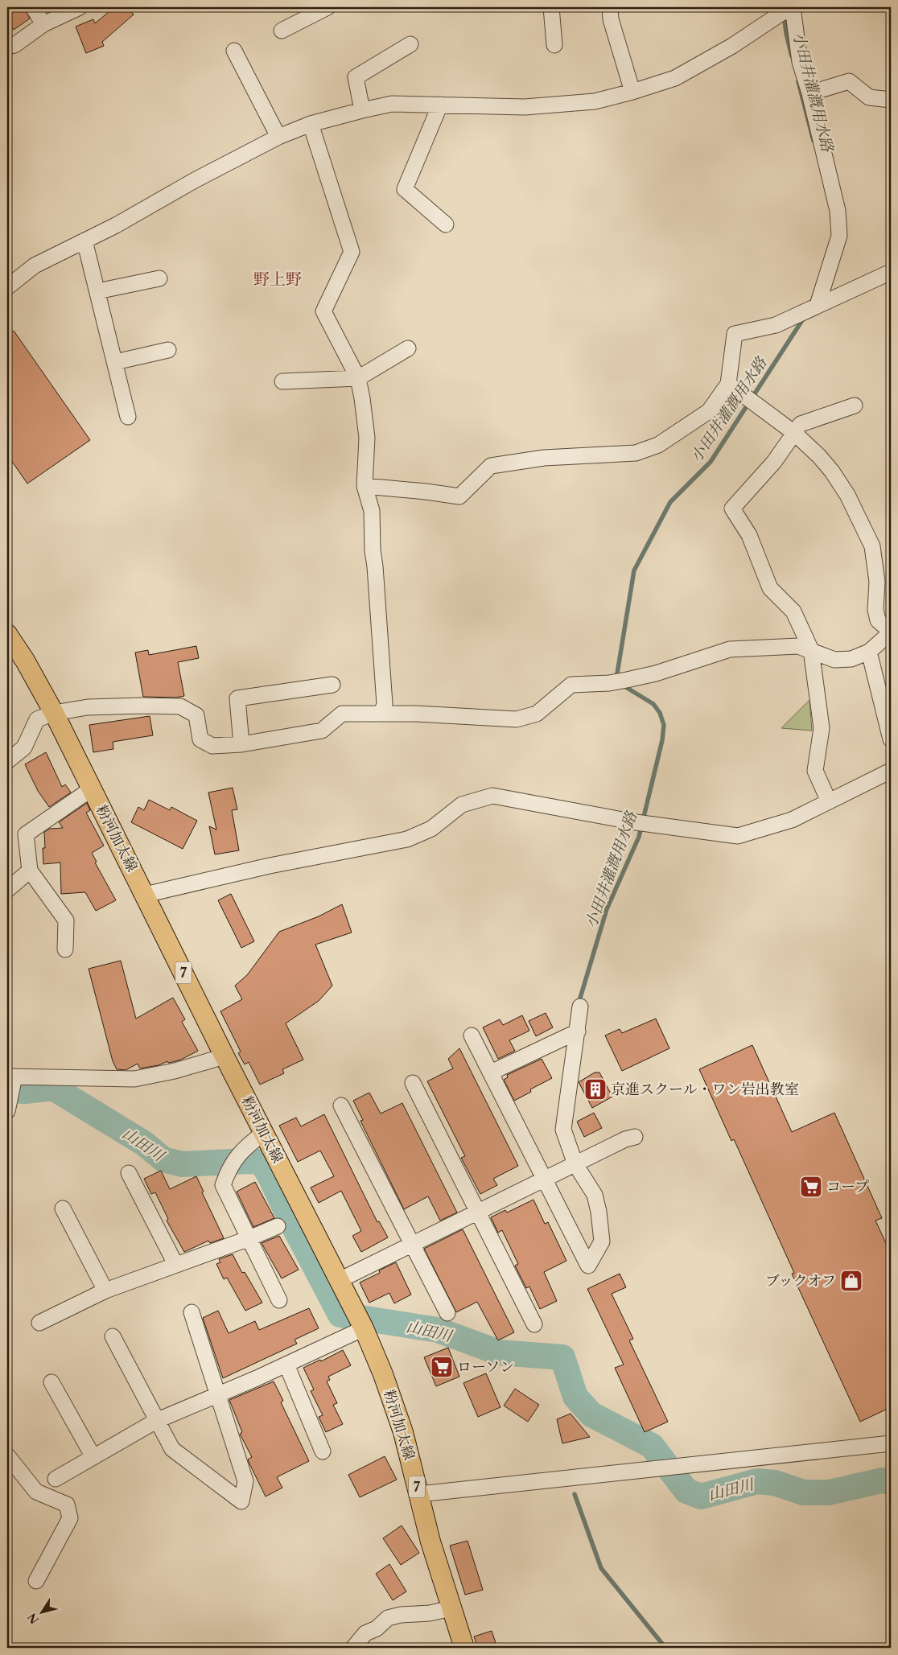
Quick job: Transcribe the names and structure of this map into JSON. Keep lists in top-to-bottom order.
{
  "streets": {
    "main road": ["粉河加太線", "7"]
  },
  "districts": ["野上野"],
  "water": ["小田井灌漑用水路", "山田川"],
  "places": {
    "building": ["京進スクール・ワン岩出教室"],
    "supermarket": ["コープ", "ローソン"],
    "shop": ["ブックオフ"]
  },
  "north": "bottom left"
}
